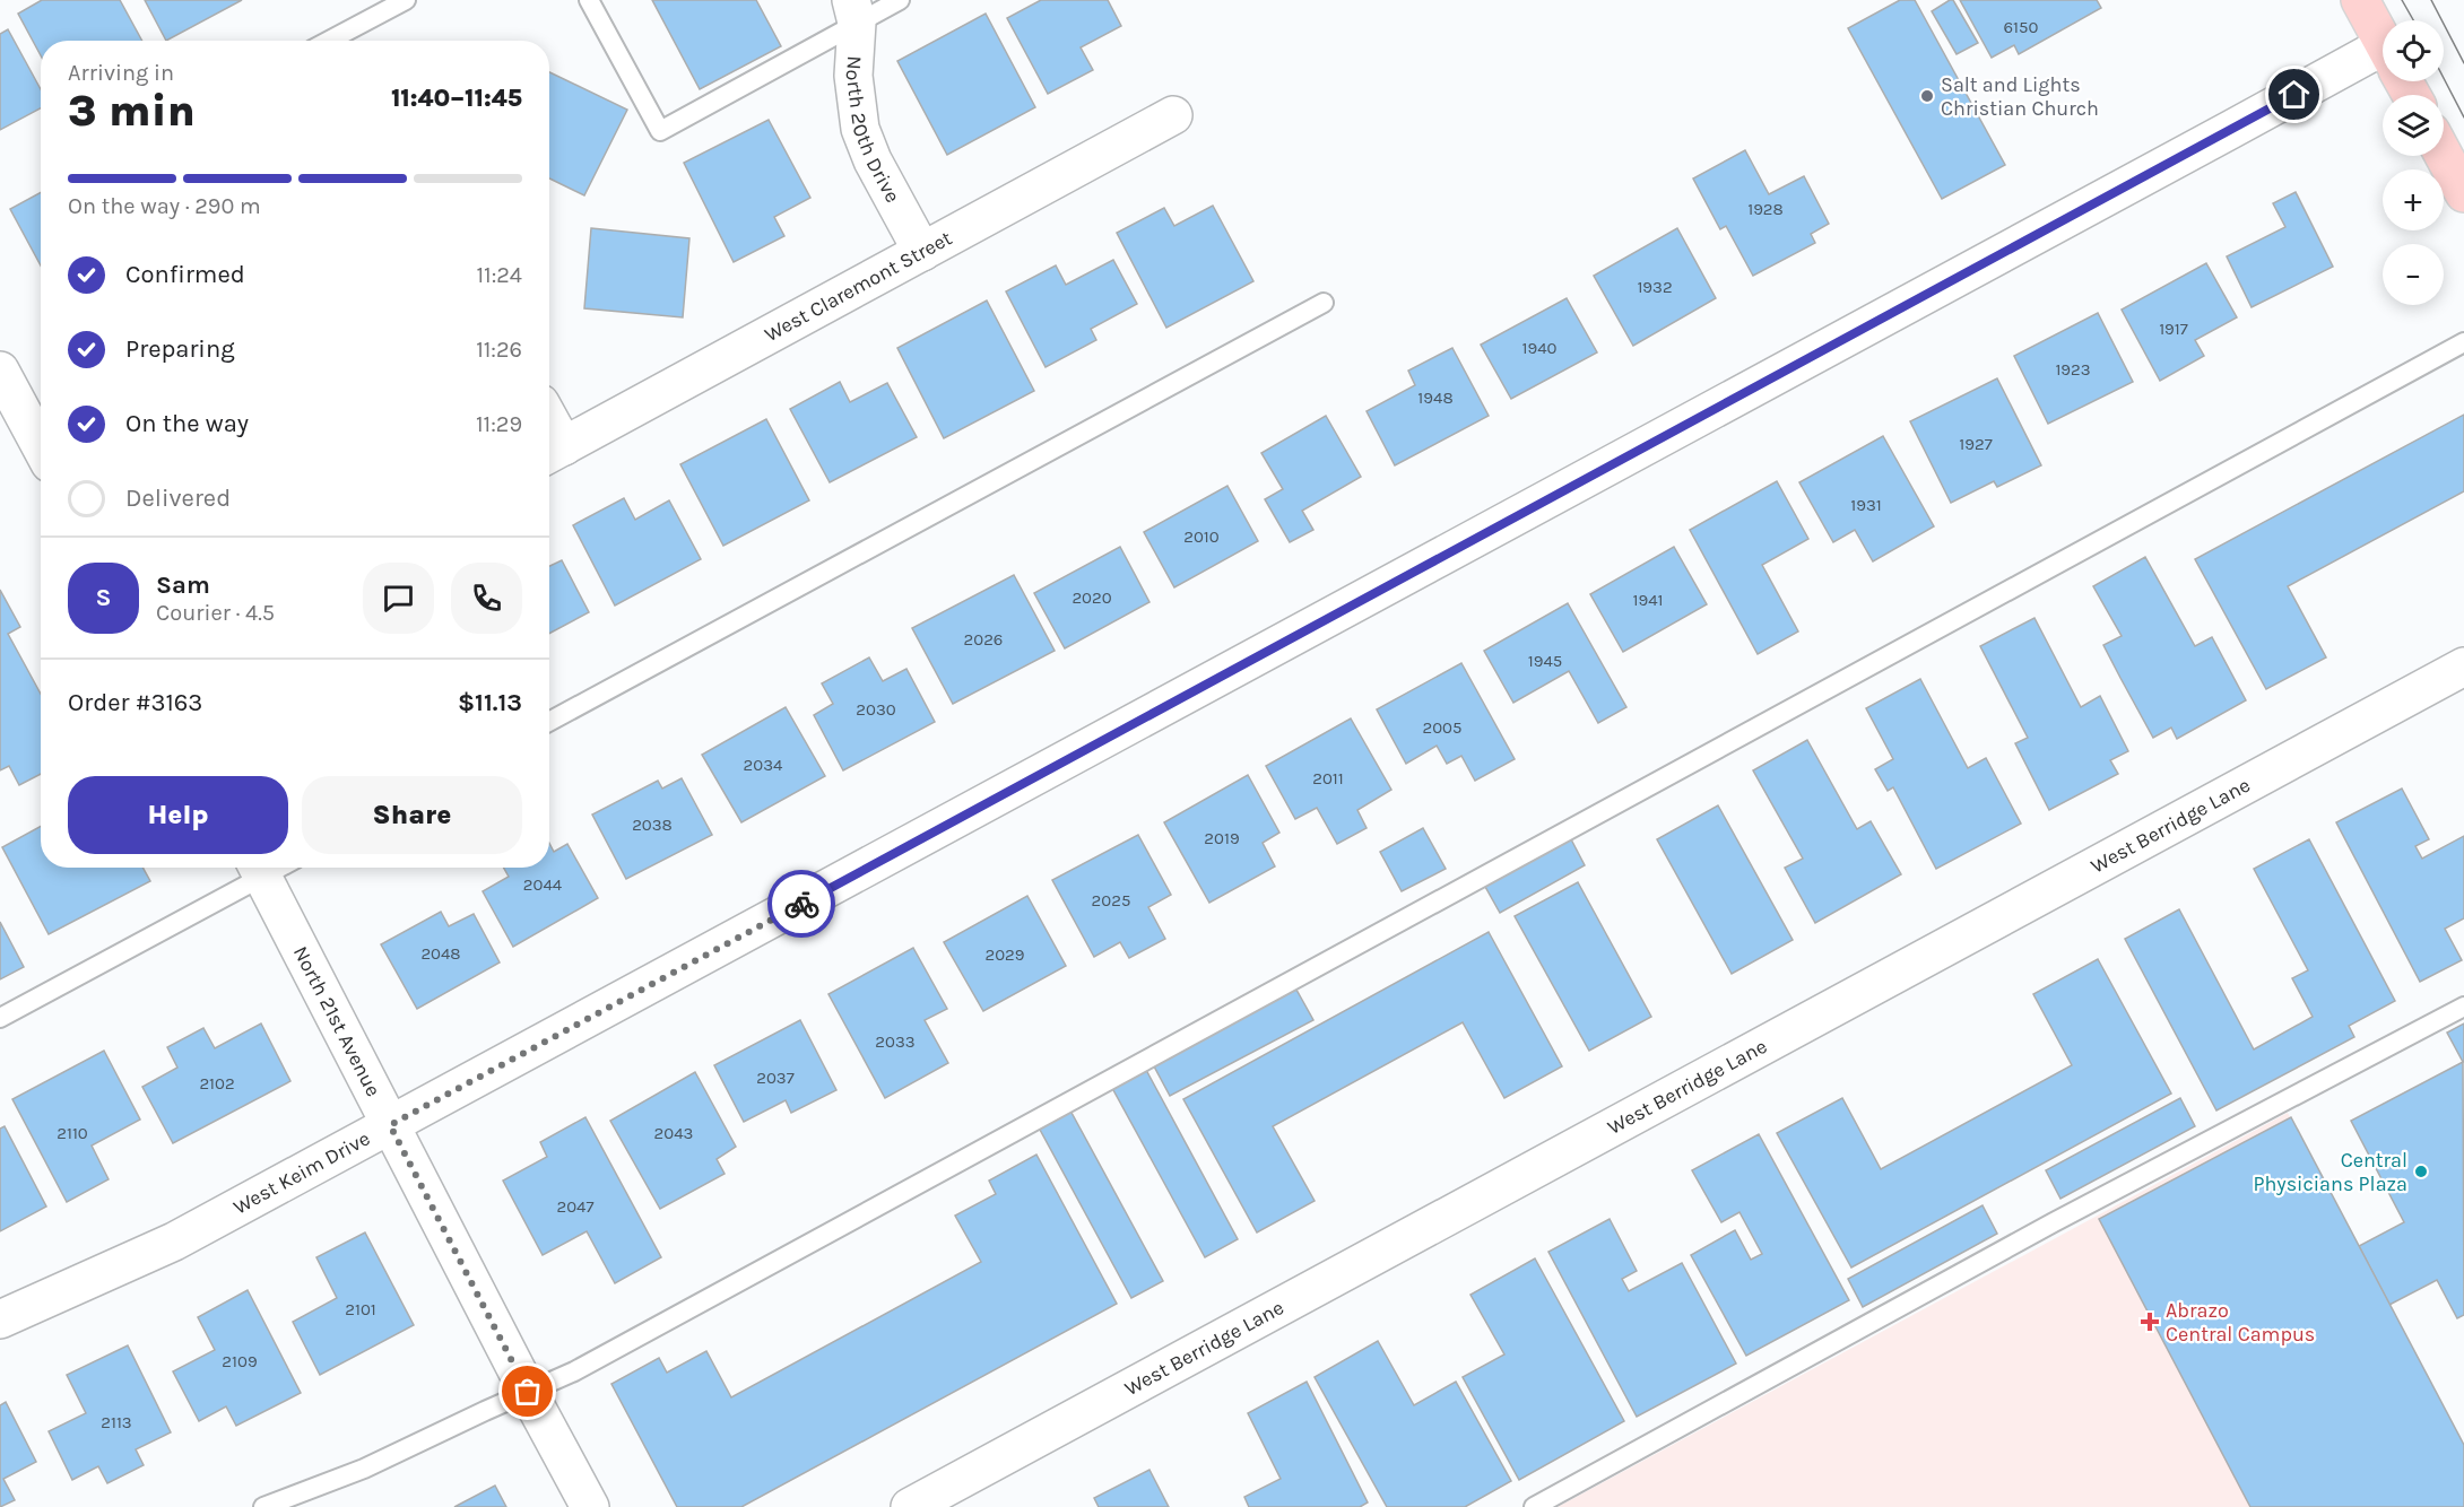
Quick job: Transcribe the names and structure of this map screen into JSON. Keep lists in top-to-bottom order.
{
  "streets": {
    "street": [
      "North 20th Drive",
      "West Claremont Street",
      "West Berridge Lane",
      "North 21st Avenue",
      "West Keim Drive"
    ]
  },
  "crossings": [
    ["North 20th Drive", "West Claremont Street"],
    ["North 21st Avenue", "West Keim Drive"]
  ],
  "places": {
    "other": ["Salt and Lights Christian Church", "Central Physicians Plaza"],
    "health": ["Abrazo Central Campus"]
  },
  "house_numbers": [
    "6150",
    "1928",
    "1932",
    "1917",
    "1940",
    "1923",
    "1948",
    "1927",
    "1931",
    "2010",
    "2020",
    "1941",
    "2026",
    "1945",
    "2030",
    "2005",
    "2034",
    "2011",
    "2038",
    "2019",
    "2044",
    "2025",
    "2048",
    "2029",
    "2033",
    "2037",
    "2102",
    "2110",
    "2043",
    "2047",
    "2101",
    "2109",
    "2113"
  ],
  "page": {
    "map_buttons": ["+", "−"],
    "heading": ["3 min", "Arriving in", "11:40–11:45"],
    "panel": [
      "Sam",
      "Courier · 4.5",
      "Order #3163",
      "$11.13"
    ],
    "bar": "On the way · 290 m",
    "list": [
      ["Confirmed", "11:24"],
      ["Preparing", "11:26"],
      ["On the way", "11:29"],
      "Delivered"
    ],
    "round": "S",
    "buttons": ["Help", "Share"]
  }
}
